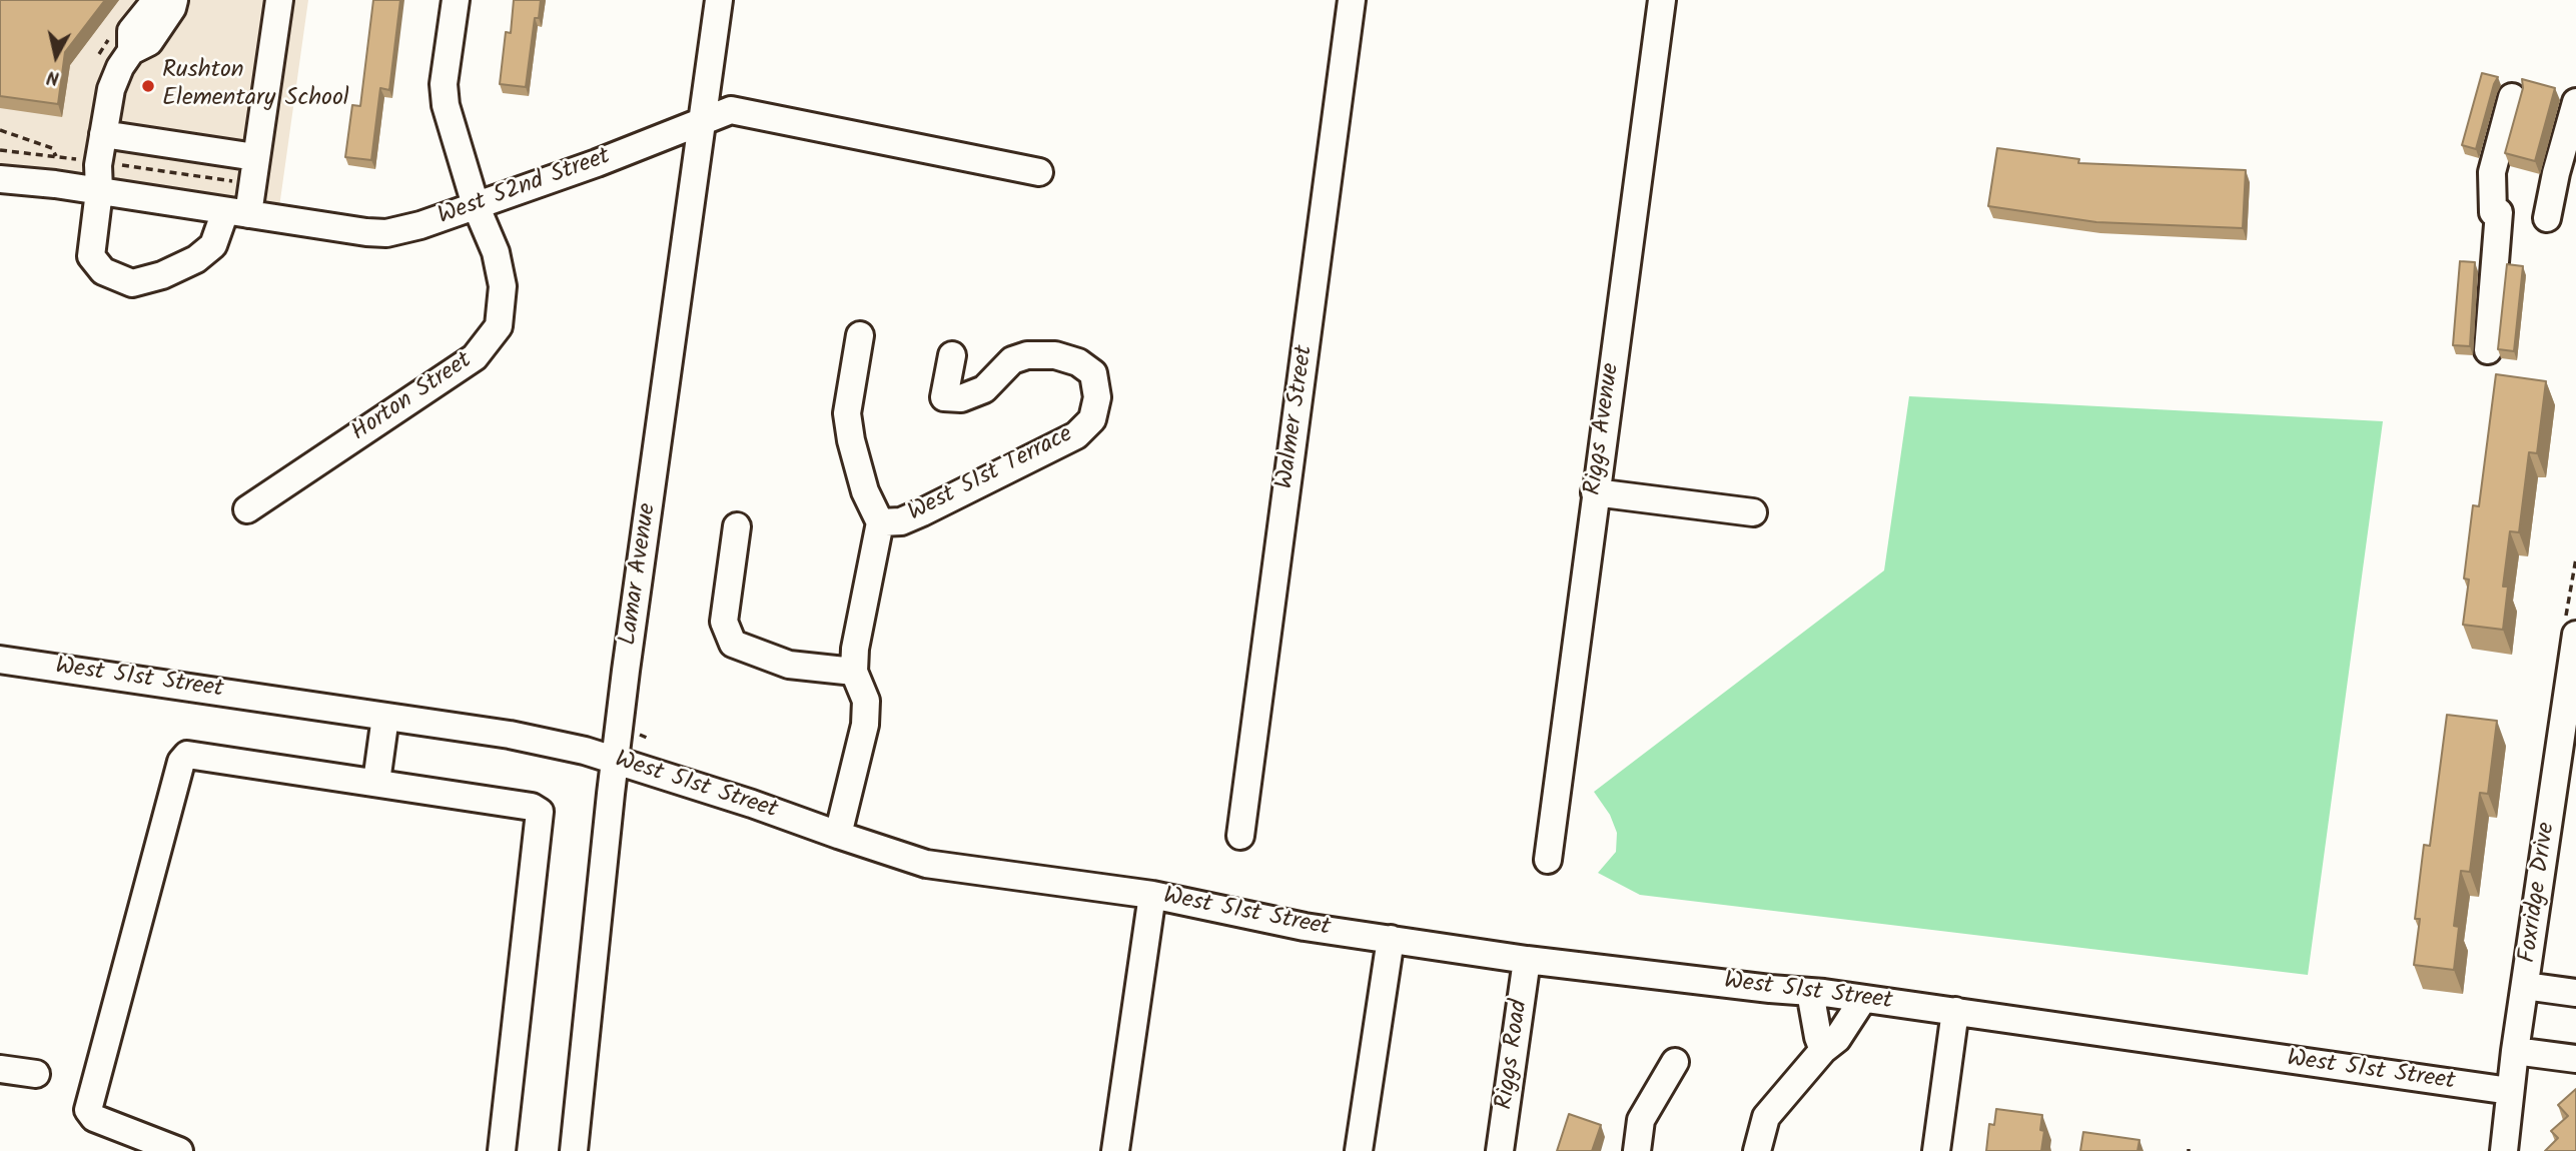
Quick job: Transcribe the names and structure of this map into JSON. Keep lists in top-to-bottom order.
{
  "streets": {
    "street": [
      "West 52nd Street",
      "Horton Street",
      "Walmer Street",
      "Riggs Avenue",
      "West 51st Terrace",
      "Lamar Avenue",
      "West 51st Street",
      "Foxridge Drive",
      "Riggs Road"
    ]
  },
  "crossings": [
    ["West 52nd Street", "Horton Street"],
    ["West 52nd Street", "Lamar Avenue"],
    ["Lamar Avenue", "West 51st Street"],
    ["West 51st Street", "Foxridge Drive"],
    ["West 51st Street", "Riggs Road"]
  ],
  "places": ["Rushton Elementary School"],
  "north": "bottom"
}
